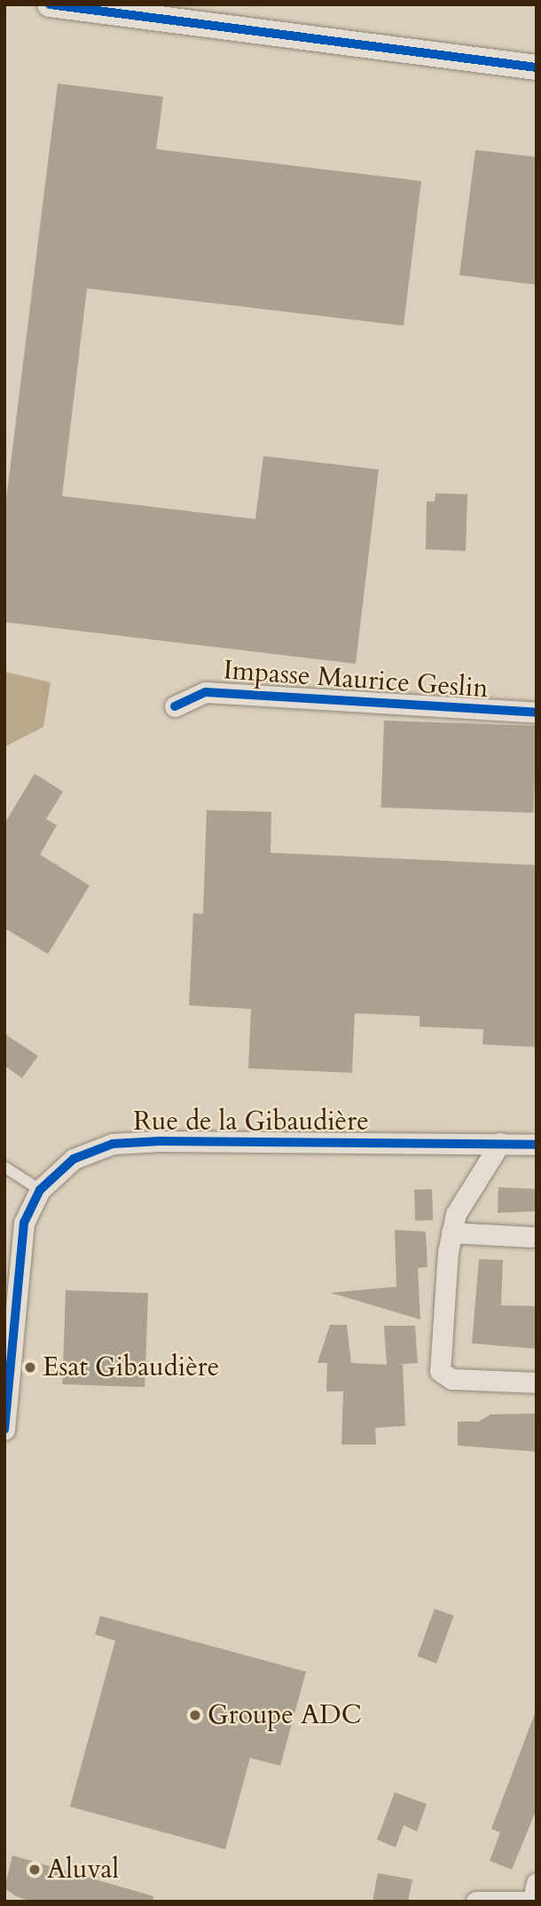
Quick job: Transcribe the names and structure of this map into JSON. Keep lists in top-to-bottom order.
{
  "streets": {
    "street": ["Impasse Maurice Geslin", "Rue de la Gibaudière"]
  },
  "places": ["Esat Gibaudière", "Groupe ADC", "Aluval"]
}
